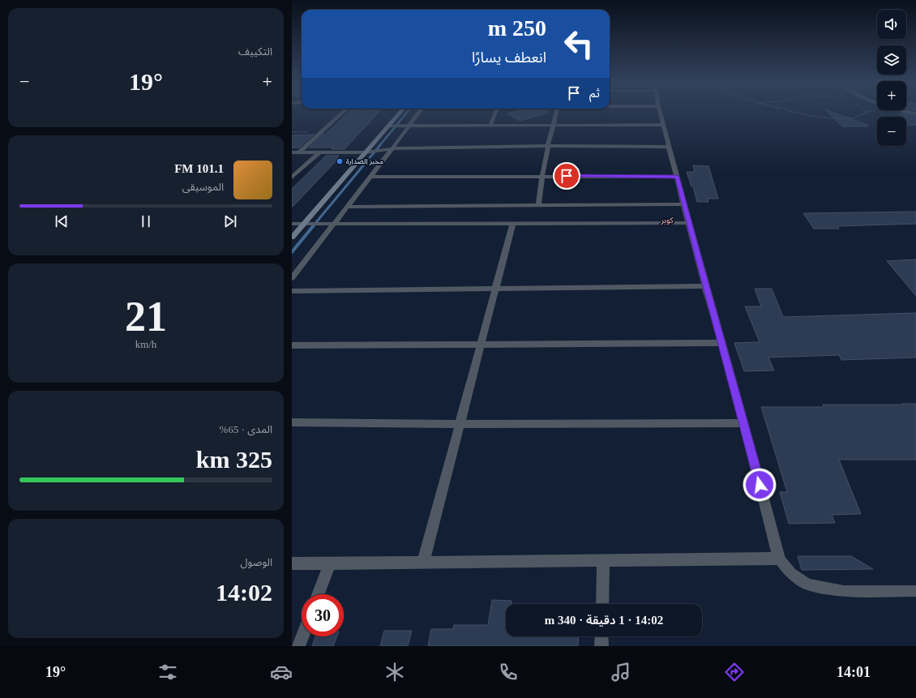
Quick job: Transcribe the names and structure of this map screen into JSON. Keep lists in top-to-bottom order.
{
  "districts": ["كوبر"],
  "places": ["مخبز الصدارة"],
  "page": {
    "tile": [
      "التكييف",
      ["21", "km/h"],
      ["المدى · 65%", "325 km"],
      ["الوصول", "14:02"]
    ],
    "map_buttons": ["+", "−"],
    "turn": ["250 m", "انعطف يسارًا"],
    "heat": ["−", "19°", "+"],
    "then": "ثم",
    "song": ["101.1 FM", "الموسيقى"],
    "limit": "30",
    "trip": "14:02 · 1 دقيقة · 340 m",
    "tabs": ["14:01", "19°"]
  }
}
